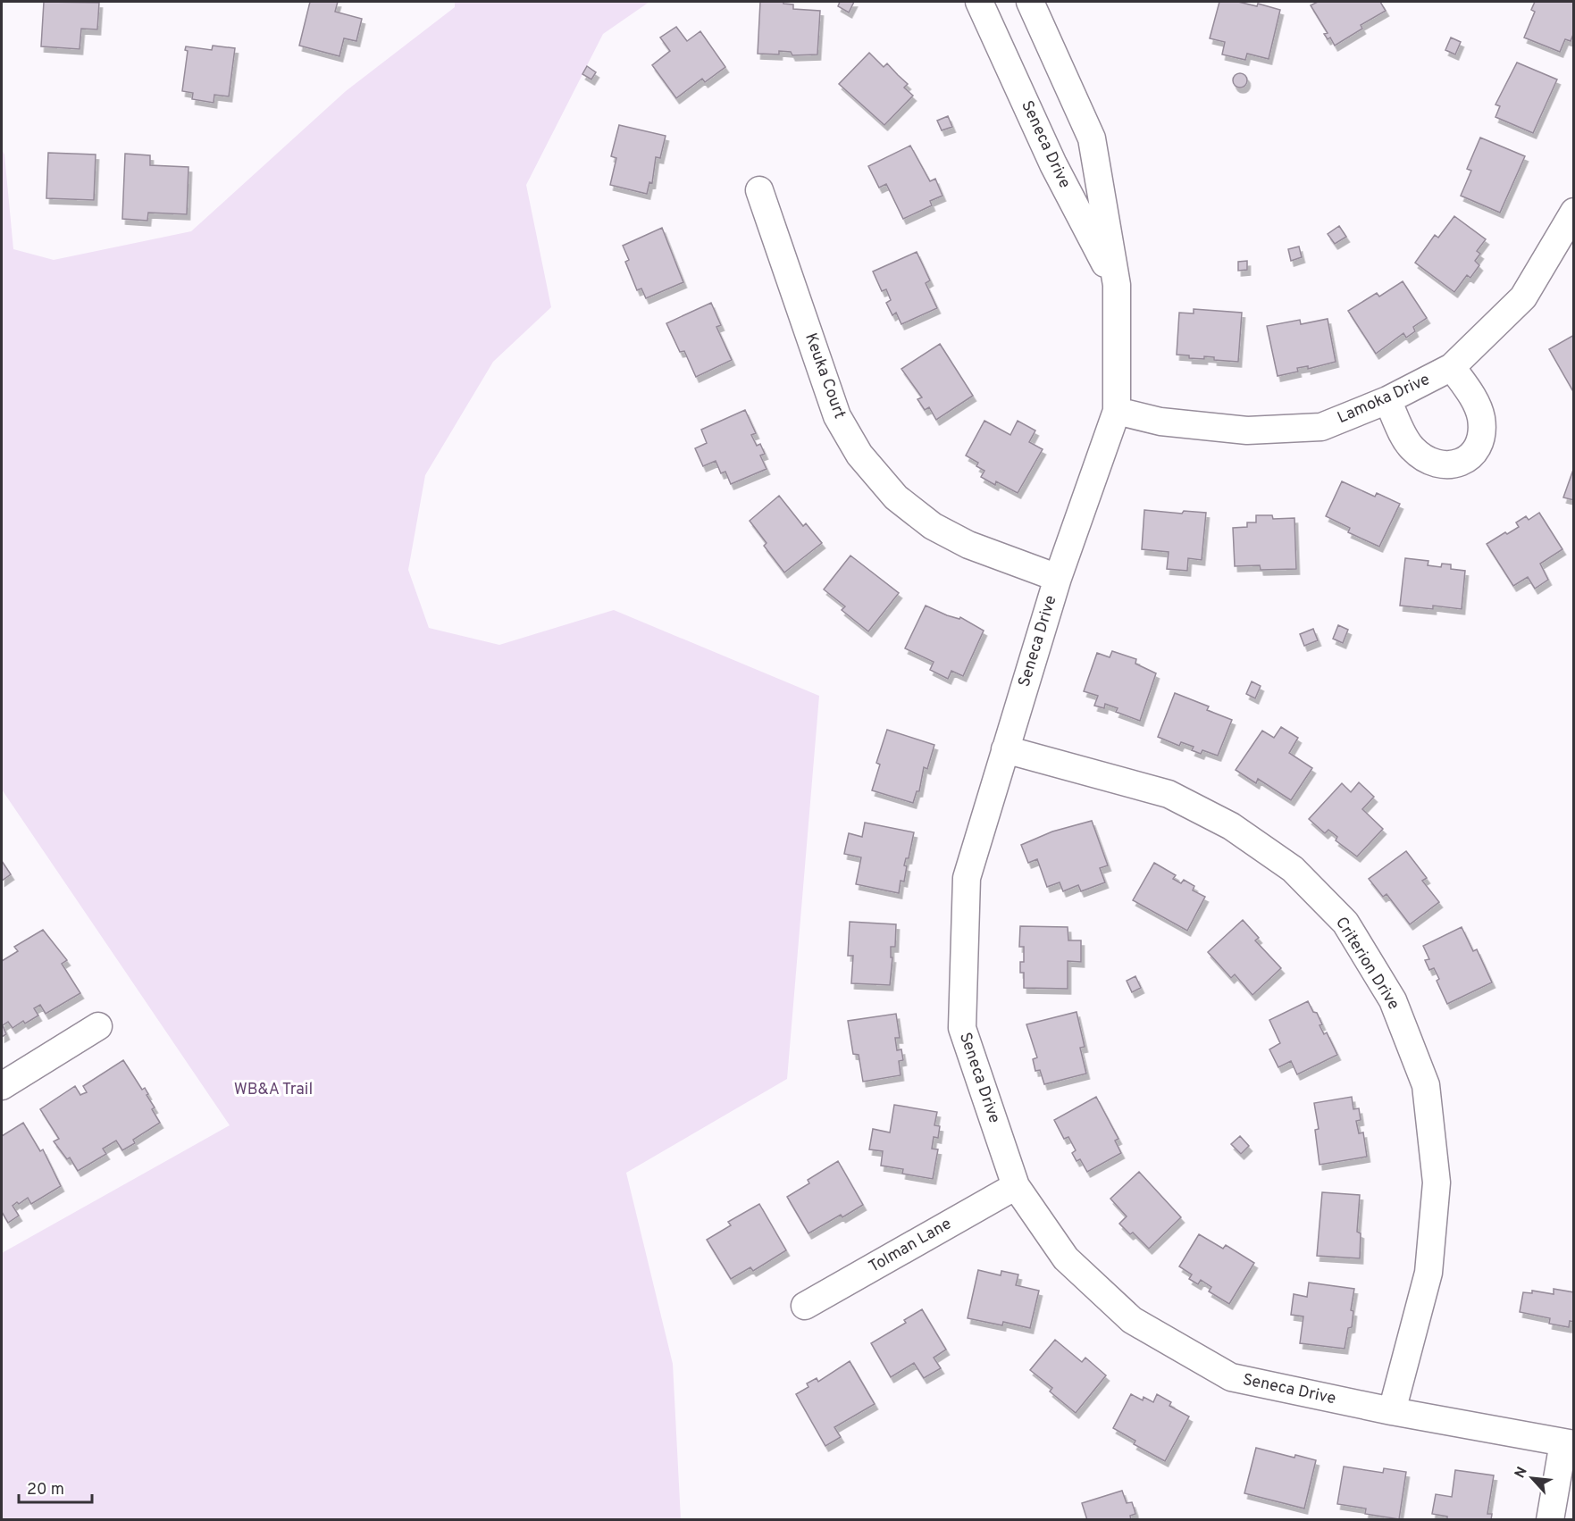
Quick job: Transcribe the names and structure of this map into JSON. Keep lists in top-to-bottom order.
{
  "streets": {
    "street": [
      "Seneca Drive",
      "Keuka Court",
      "Lamoka Drive",
      "Criterion Drive",
      "Tolman Lane"
    ]
  },
  "crossings": [
    ["Seneca Drive", "Keuka Court"],
    ["Seneca Drive", "Lamoka Drive"],
    ["Seneca Drive", "Criterion Drive"],
    ["Seneca Drive", "Tolman Lane"]
  ],
  "parks": ["WB&A Trail"],
  "scale_bar": "20 m",
  "north": "top left"
}
